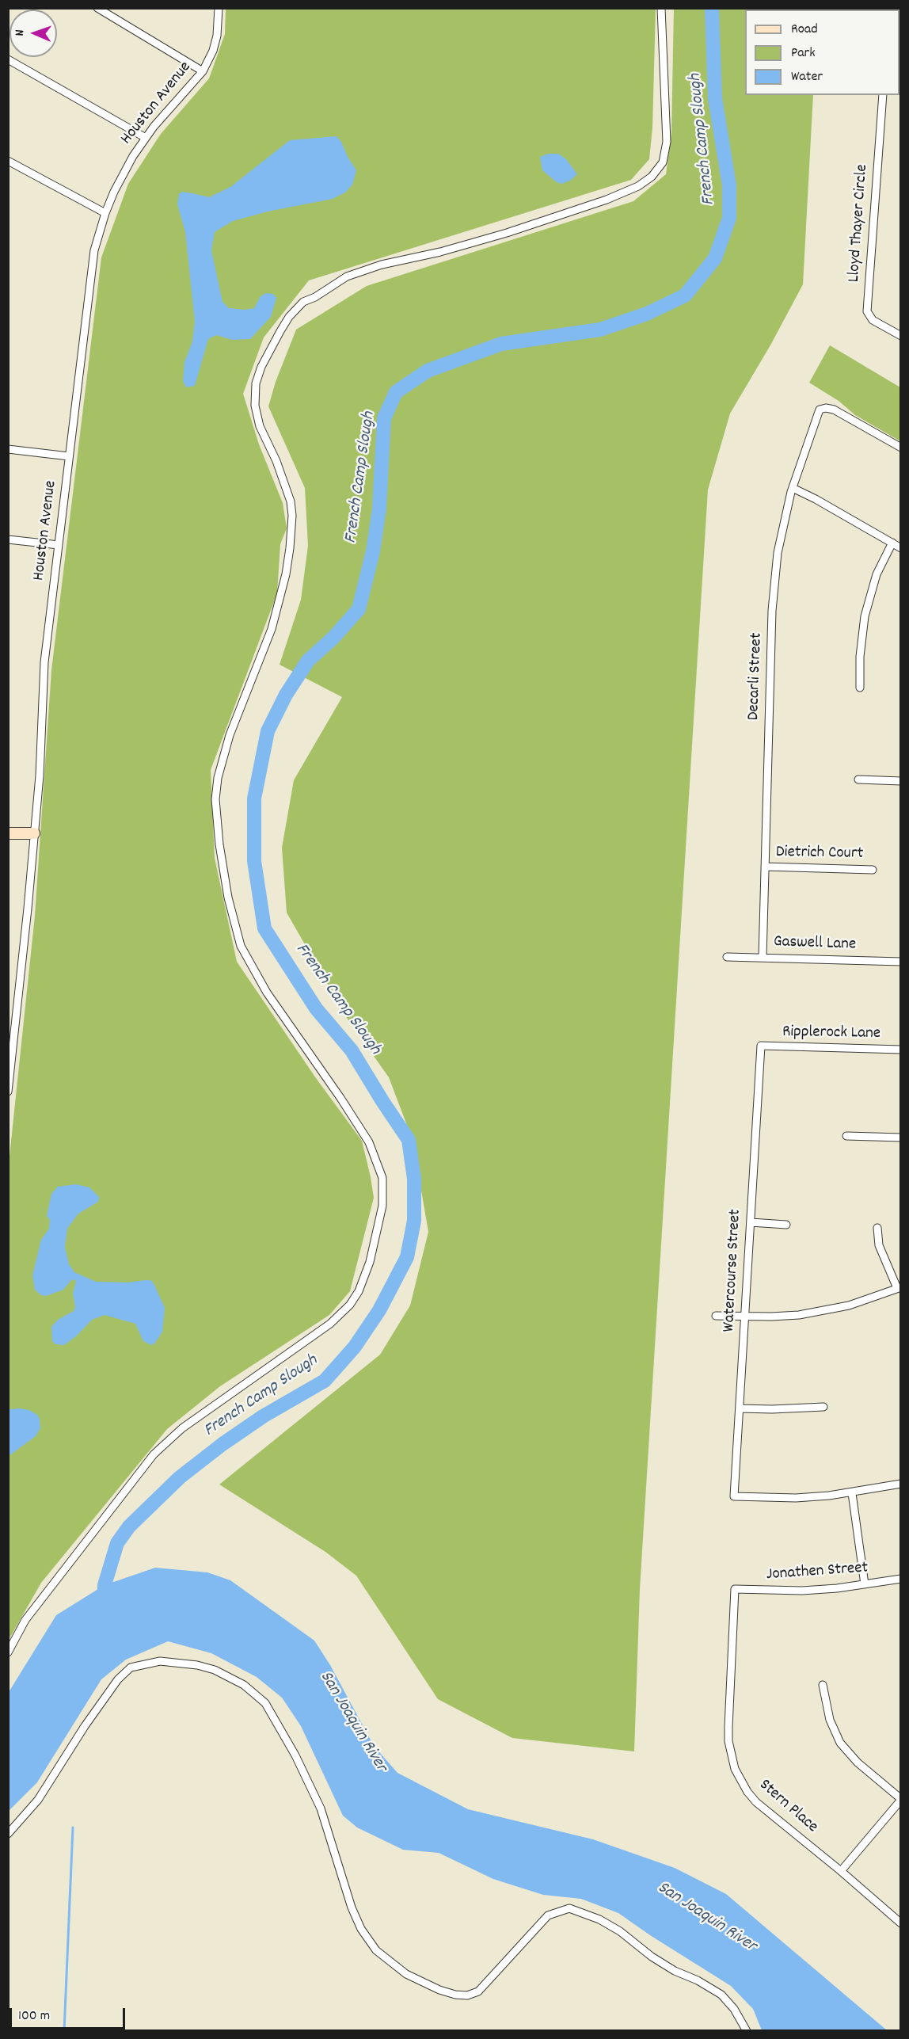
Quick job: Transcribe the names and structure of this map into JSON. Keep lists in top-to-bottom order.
{
  "streets": {
    "street": [
      "Houston Avenue",
      "Lloyd Thayer Circle",
      "Decarli Street",
      "Dietrich Court",
      "Gaswell Lane",
      "Ripplerock Lane",
      "Watercourse Street",
      "Jonathen Street",
      "Stern Place"
    ]
  },
  "crossings": [
    ["Decarli Street", "Dietrich Court"],
    ["Decarli Street", "Gaswell Lane"],
    ["Ripplerock Lane", "Watercourse Street"],
    ["Jonathen Street", "Stern Place"]
  ],
  "water": ["French Camp Slough", "San Joaquin River"],
  "legend": ["Road", "Park", "Water"],
  "scale_bar": "100 m",
  "north": "left"
}
